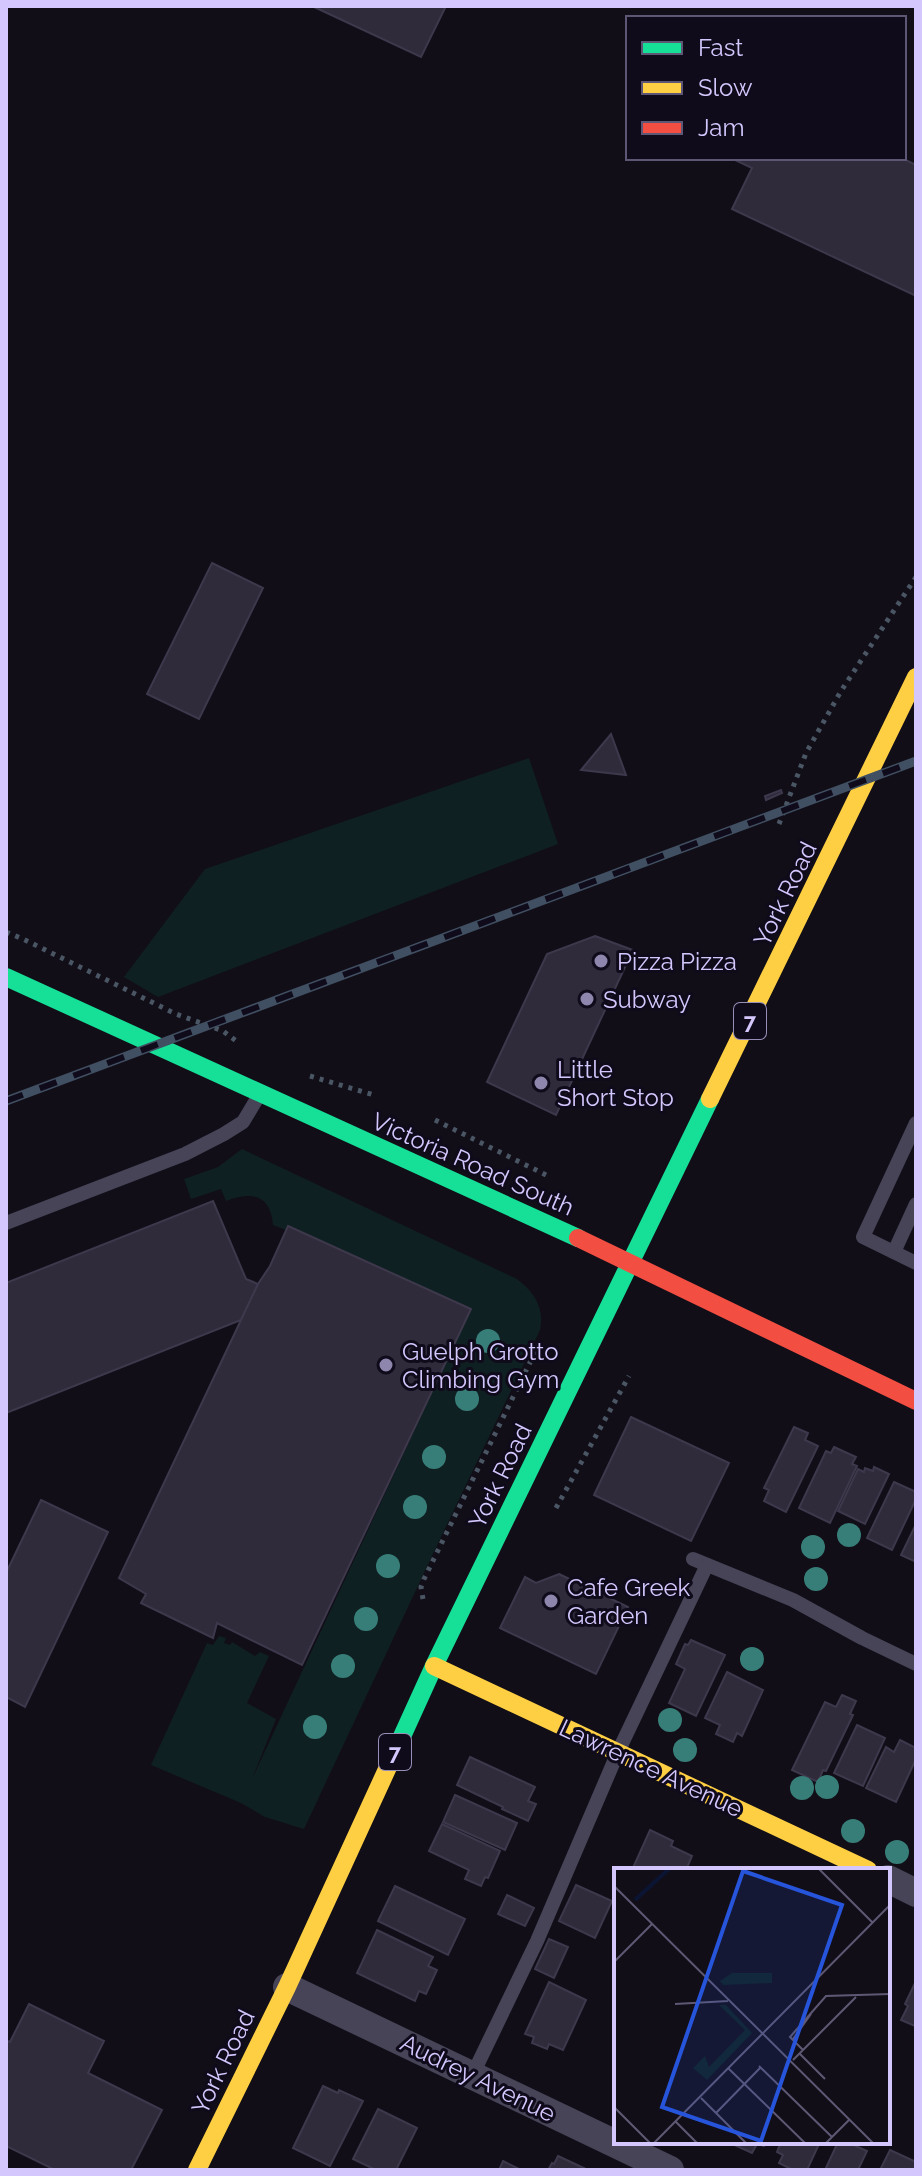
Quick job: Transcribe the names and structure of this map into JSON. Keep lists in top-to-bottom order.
{
  "streets": {
    "main road": [
      "York Road",
      "7",
      "Victoria Road South",
      "Lawrence Avenue"
    ],
    "street": ["Audrey Avenue"]
  },
  "crossings": [
    ["York Road", "Victoria Road South"],
    ["York Road", "Lawrence Avenue"],
    ["York Road", "Audrey Avenue"]
  ],
  "places": [
    "Pizza Pizza",
    "Subway",
    "Little Short Stop",
    "Guelph Grotto Climbing Gym",
    "Cafe Greek Garden"
  ],
  "legend": ["Fast", "Slow", "Jam"]
}
